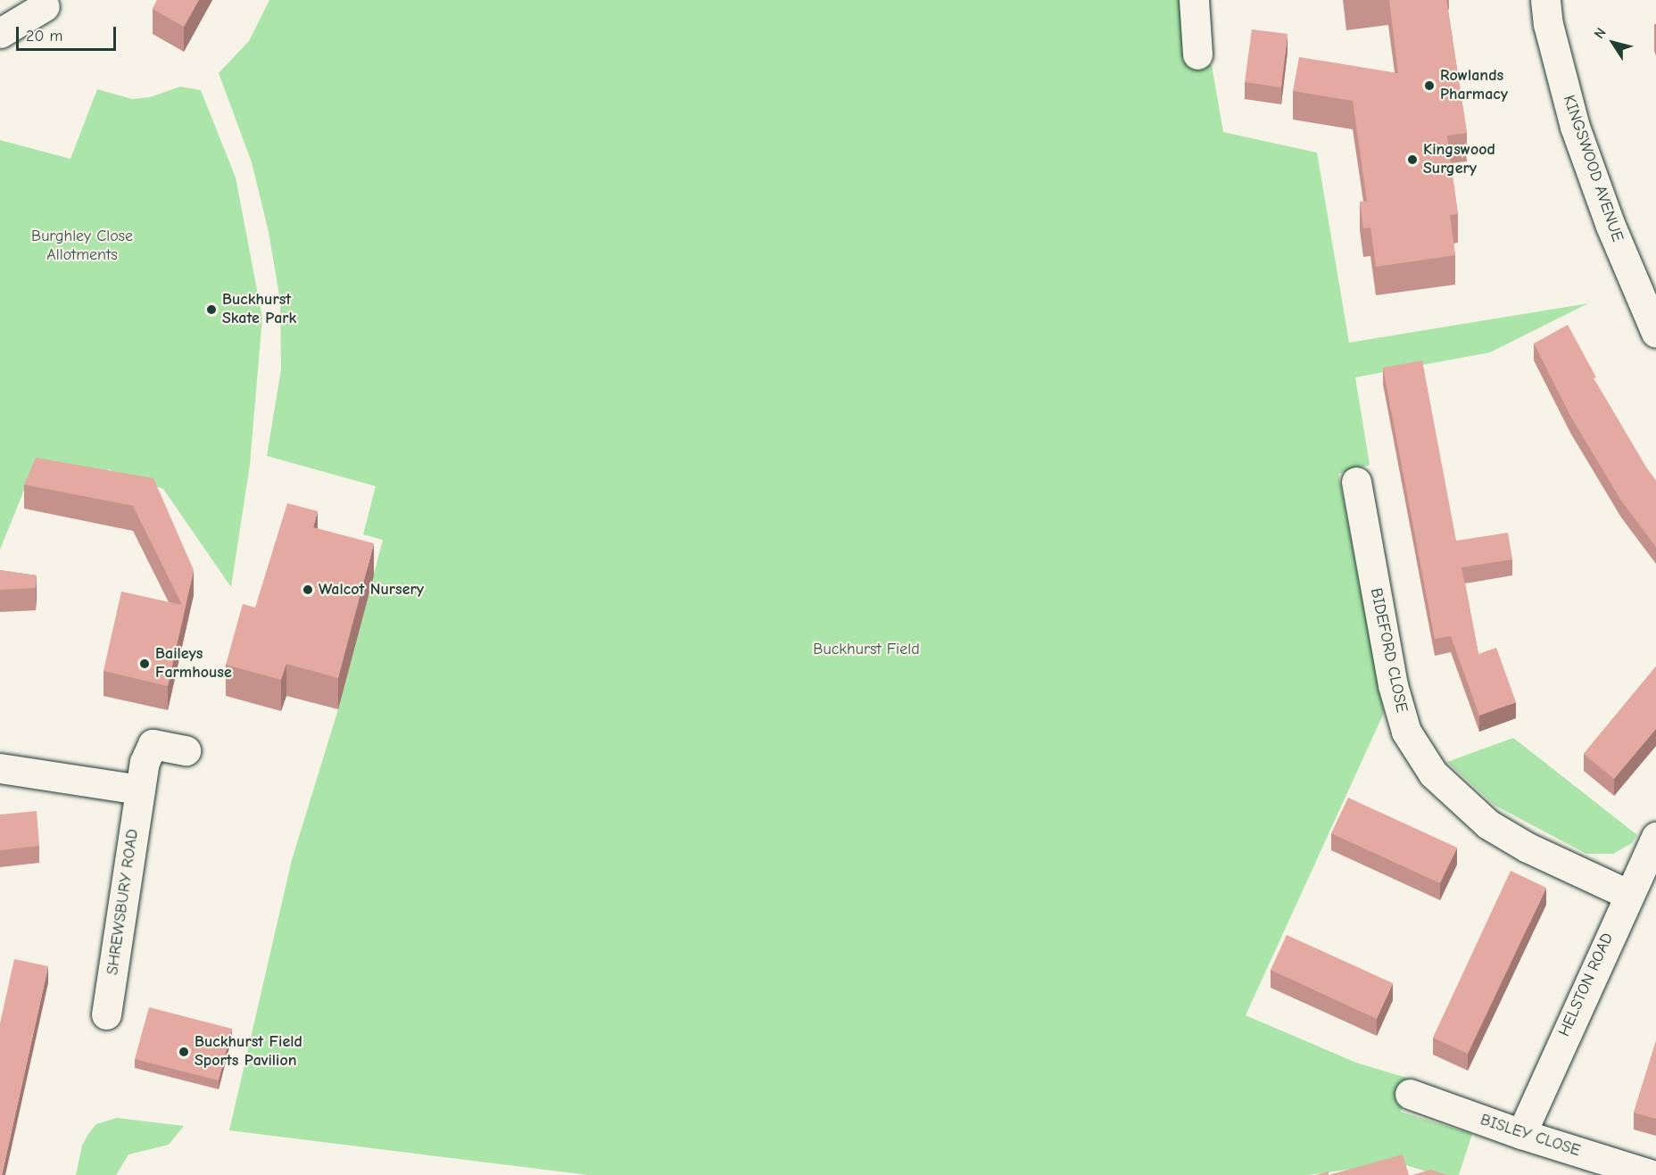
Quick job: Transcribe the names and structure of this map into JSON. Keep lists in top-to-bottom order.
{
  "streets": {
    "street": [
      "KINGSWOOD AVENUE",
      "BIDEFORD CLOSE",
      "SHREWSBURY ROAD",
      "HELSTON ROAD",
      "BISLEY CLOSE"
    ]
  },
  "crossings": [
    ["BIDEFORD CLOSE", "HELSTON ROAD"],
    ["HELSTON ROAD", "BISLEY CLOSE"]
  ],
  "parks": ["Burghley Close Allotments", "Buckhurst Field"],
  "places": [
    "Rowlands Pharmacy",
    "Kingswood Surgery",
    "Buckhurst Skate Park",
    "Walcot Nursery",
    "Baileys Farmhouse",
    "Buckhurst Field Sports Pavilion"
  ],
  "scale_bar": "20 m",
  "north": "top left"
}
